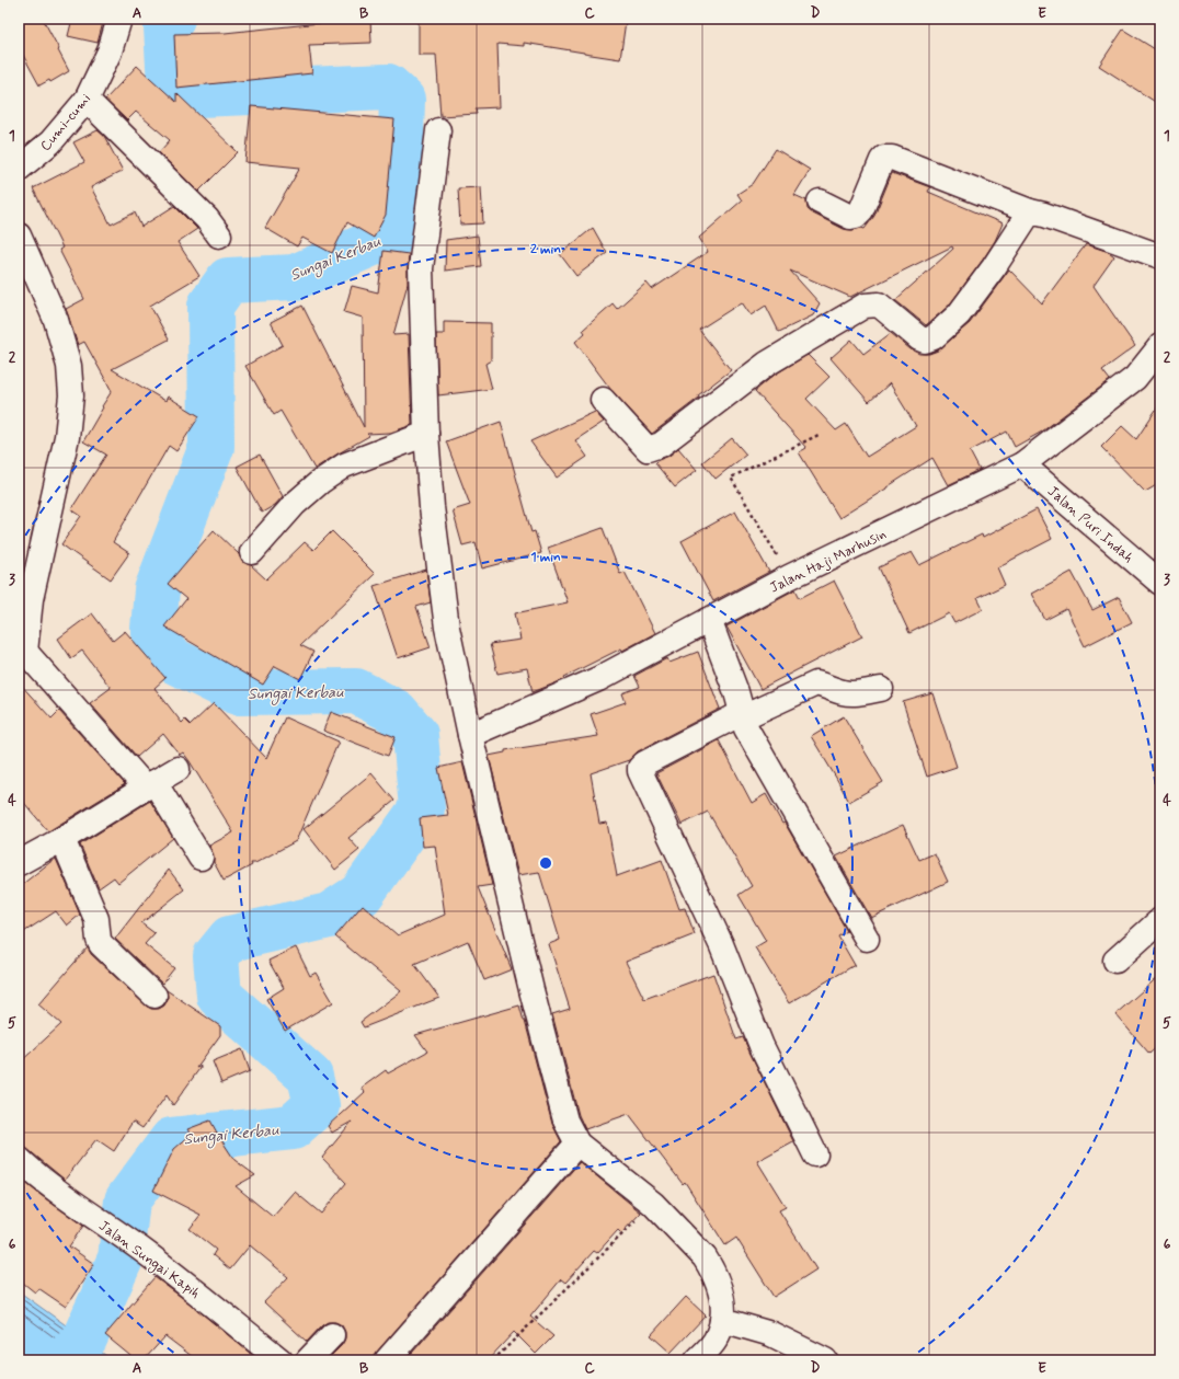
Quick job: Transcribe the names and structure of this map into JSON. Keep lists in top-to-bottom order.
{
  "streets": {
    "street": [
      "Cumi-cumi",
      "Jalan Puri Indah",
      "Jalan Haji Marhusin",
      "Jalan Sungai Kapih"
    ]
  },
  "crossings": [
    ["Jalan Puri Indah", "Jalan Haji Marhusin"]
  ],
  "water": ["Sungai Kerbau"],
  "grid": {
    "columns": [
      "A",
      "B",
      "C",
      "D",
      "E"
    ],
    "rows": [
      "1",
      "2",
      "3",
      "4",
      "5",
      "6"
    ]
  },
  "rings": ["2 min", "1 min"]
}
